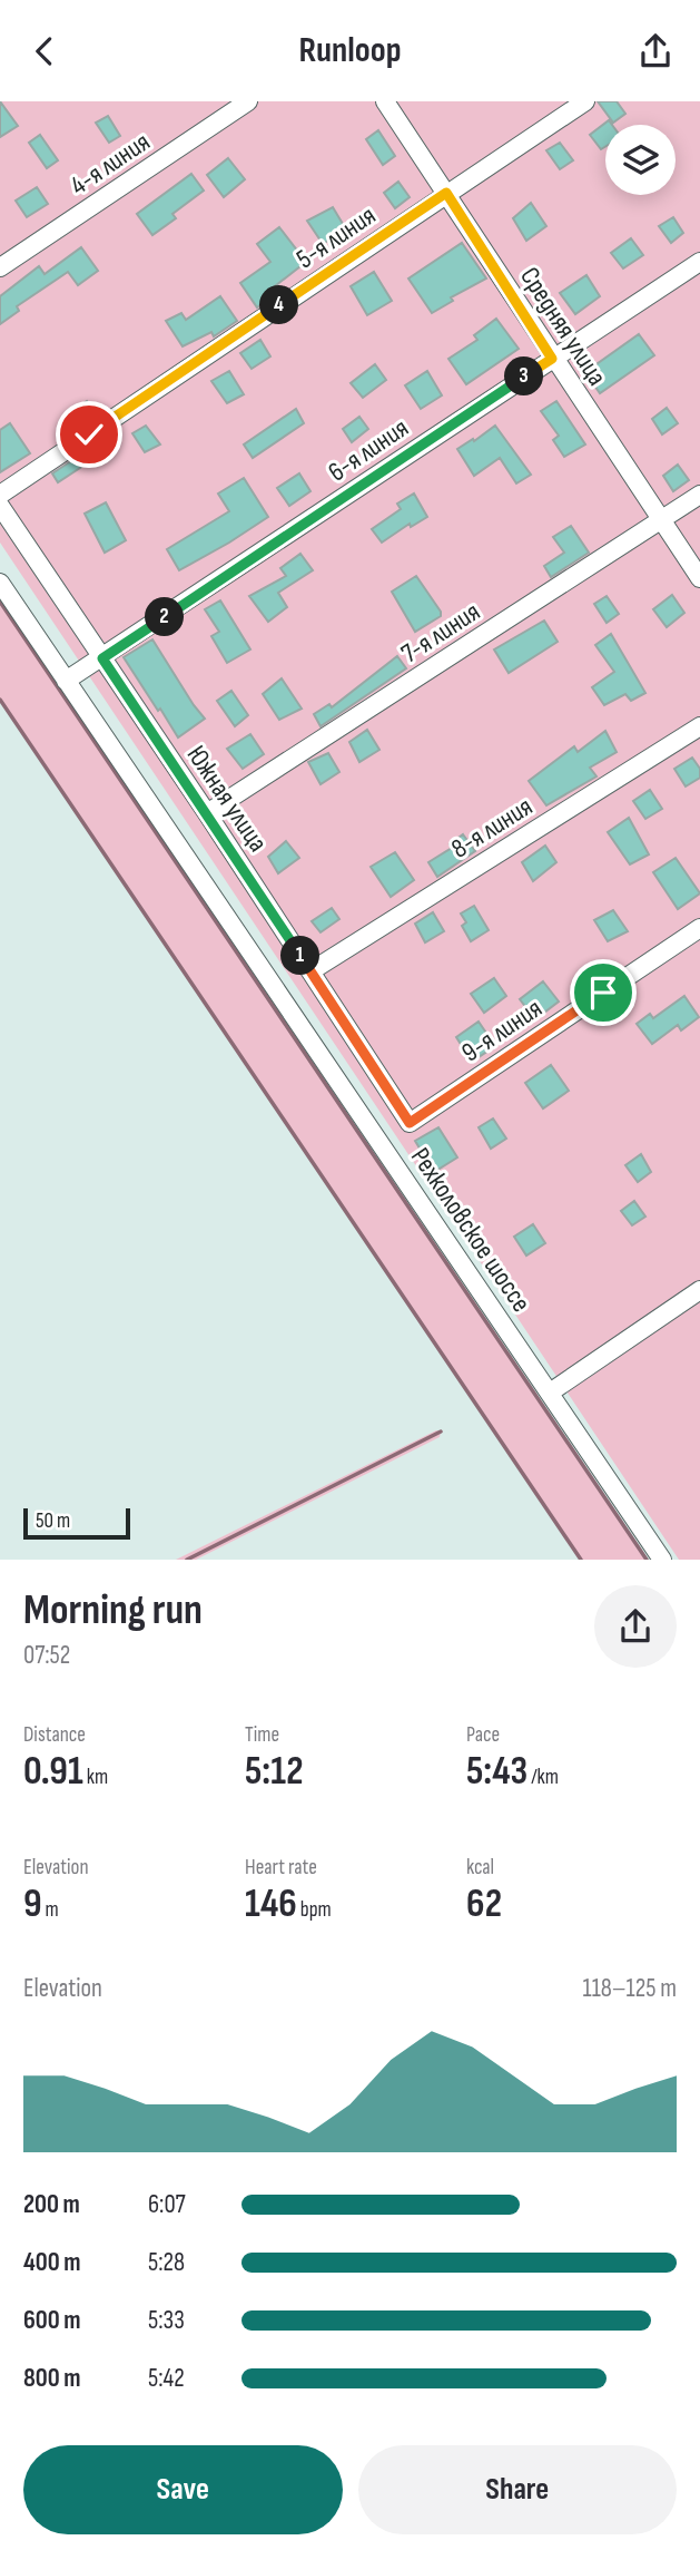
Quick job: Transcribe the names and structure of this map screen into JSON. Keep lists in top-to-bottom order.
{
  "streets": {
    "street": [
      "4-я линия",
      "5-я линия",
      "Средняя улица",
      "6-я линия",
      "7-я линия",
      "Южная улица",
      "8-я линия",
      "9-я линия",
      "Рехколовское шоссе"
    ]
  },
  "crossings": [
    ["5-я линия", "Средняя улица"],
    ["Средняя улица", "6-я линия"],
    ["Средняя улица", "7-я линия"],
    ["6-я линия", "Южная улица"],
    ["6-я линия", "Рехколовское шоссе"],
    ["7-я линия", "Южная улица"],
    ["Южная улица", "8-я линия"],
    ["Южная улица", "9-я линия"]
  ],
  "scale_bar": "50 m",
  "page": {
    "header": "Runloop",
    "pins": [
      "4",
      "3",
      "2",
      "1"
    ],
    "scale": "50 m",
    "heading": ["Morning run", "07:52"],
    "stats": [
      ["Distance", "0.91 km"],
      ["Time", "5:12"],
      ["Pace", "5:43 /km"],
      ["Elevation", "9 m"],
      ["Heart rate", "146 bpm"],
      ["kcal", "62"]
    ],
    "chart": ["Elevation", "118–125 m"],
    "list": [
      {
        "name": "200 m",
        "note": "6:07"
      },
      {
        "name": "400 m",
        "note": "5:28"
      },
      {
        "name": "600 m",
        "note": "5:33"
      },
      {
        "name": "800 m",
        "note": "5:42"
      }
    ],
    "buttons": ["Save", "Share"]
  }
}
